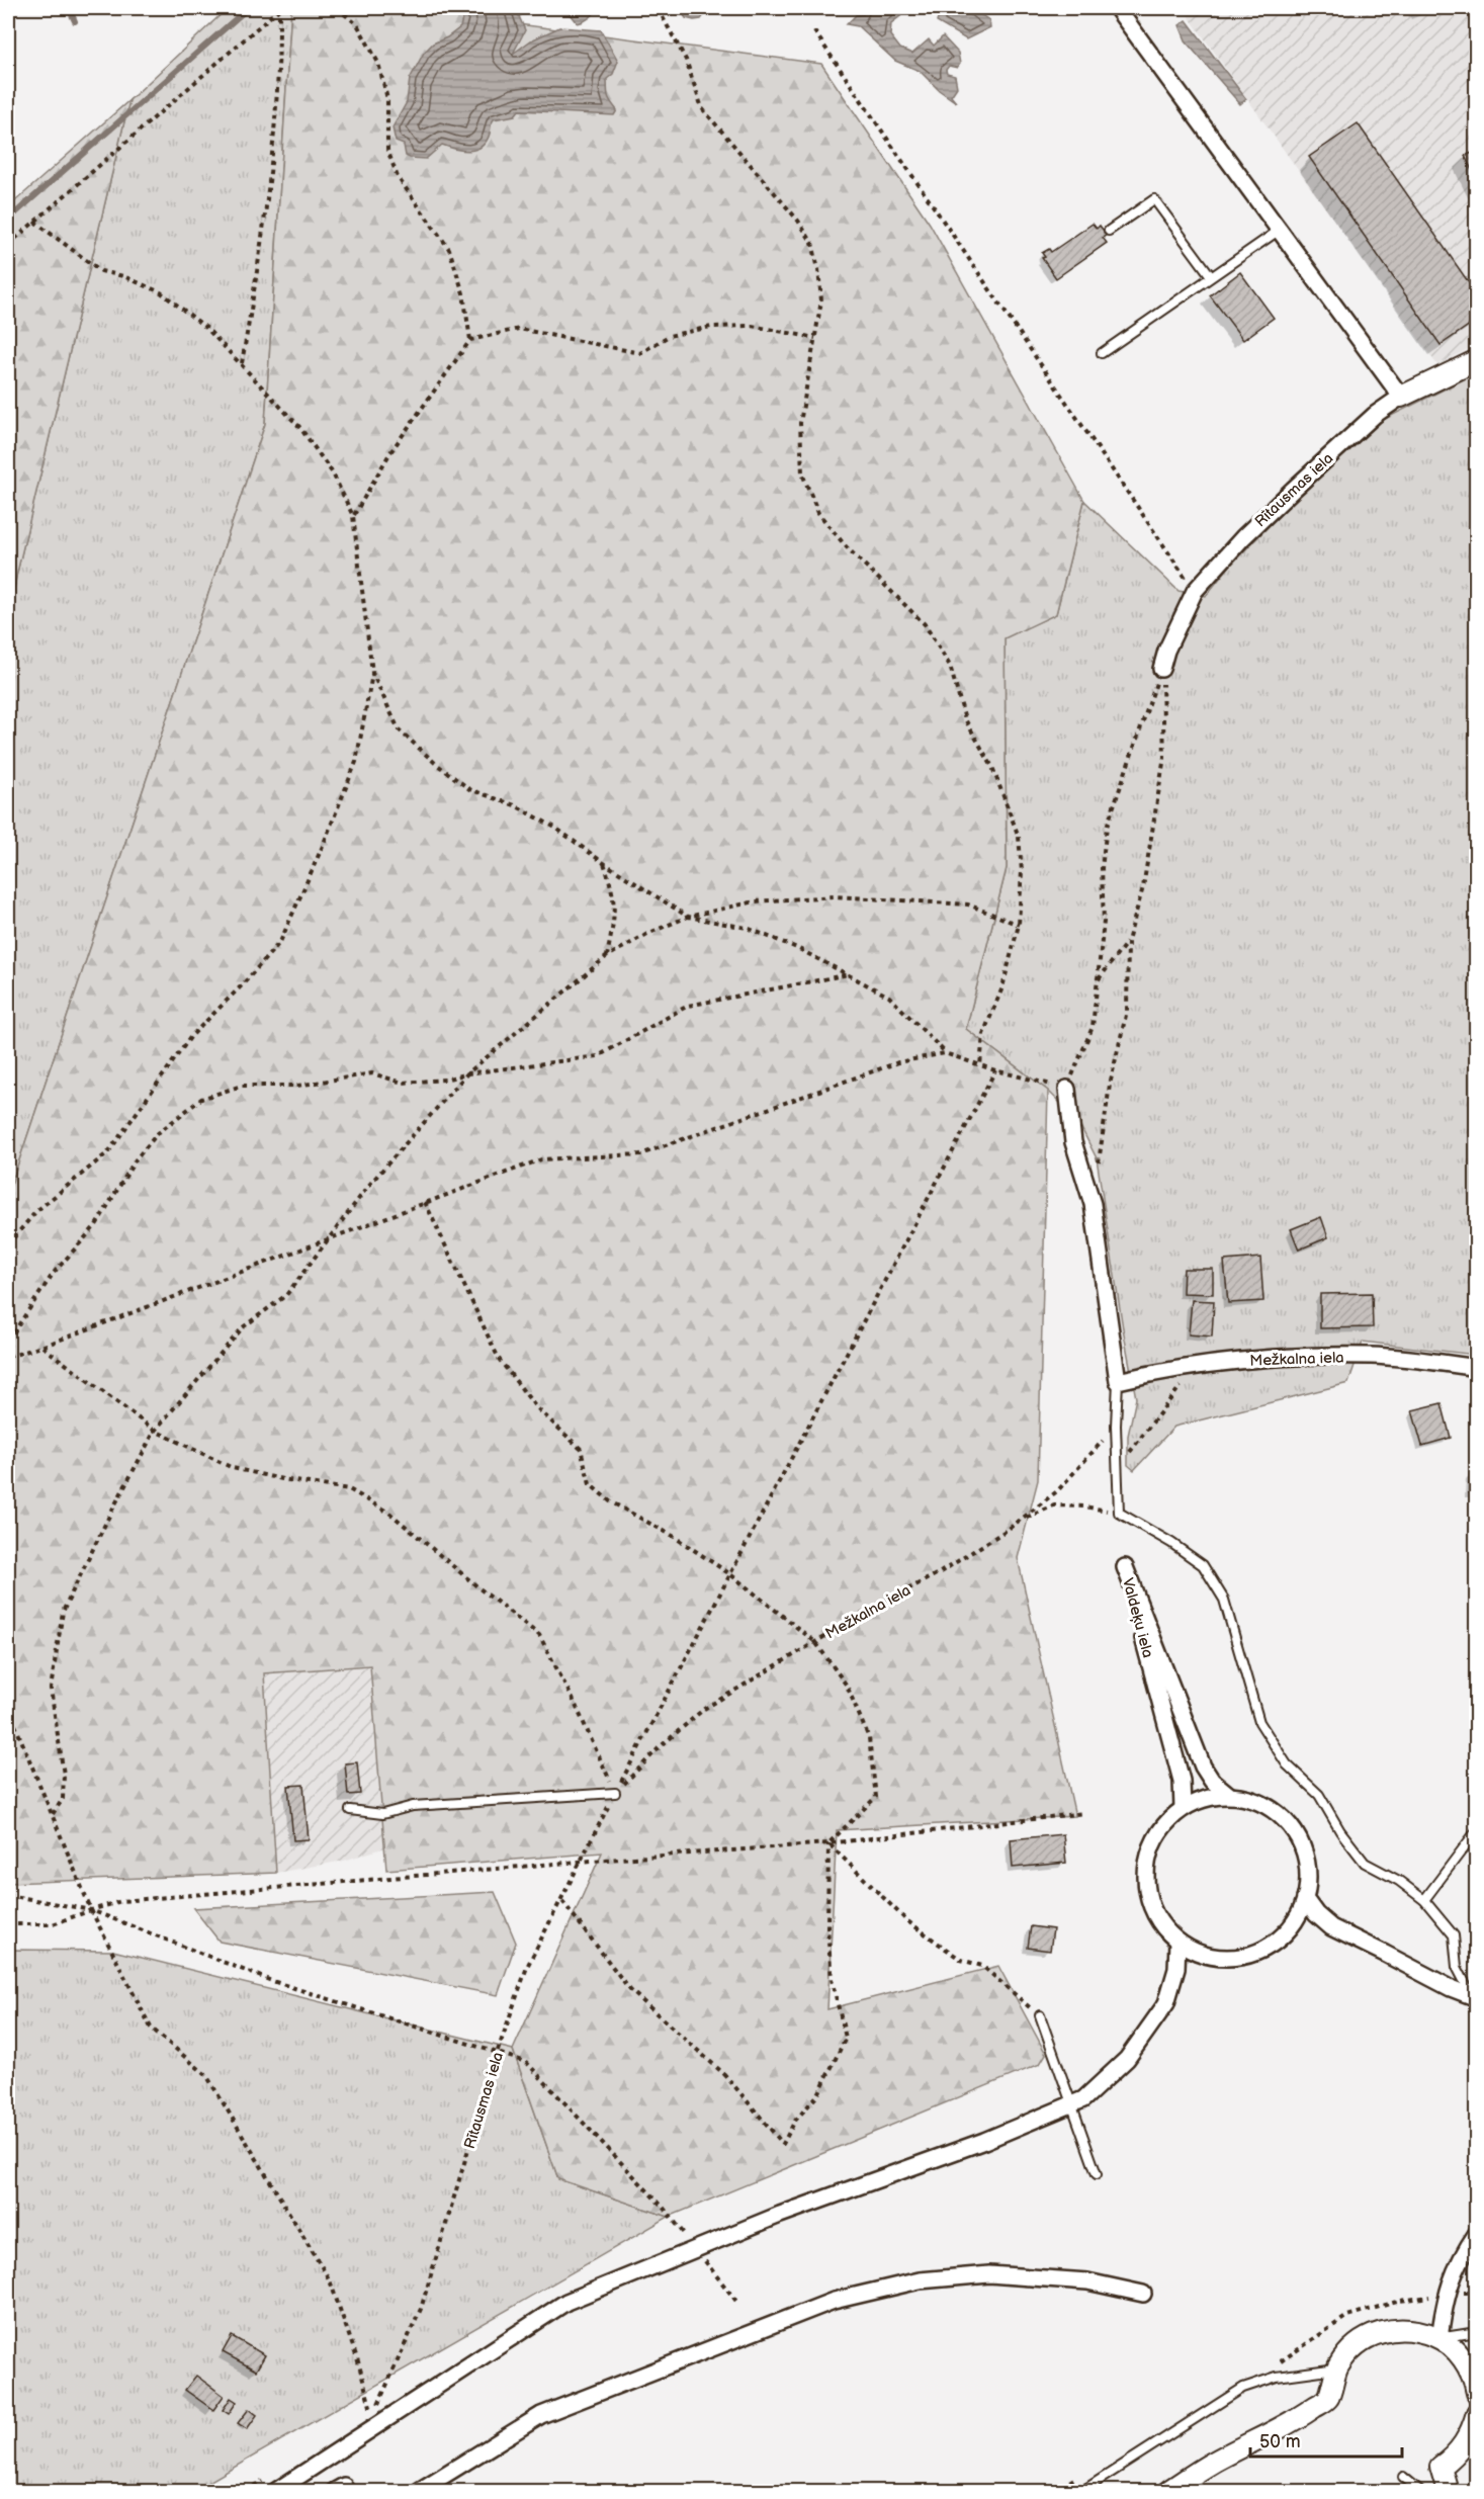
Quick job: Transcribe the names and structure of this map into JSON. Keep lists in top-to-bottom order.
{
  "streets": {
    "street": ["Rītausmas iela", "Mežkalna iela", "Valdeķu iela"]
  },
  "crossings": [
    ["Rītausmas iela", "Mežkalna iela"]
  ],
  "scale_bar": "50 m"
}
